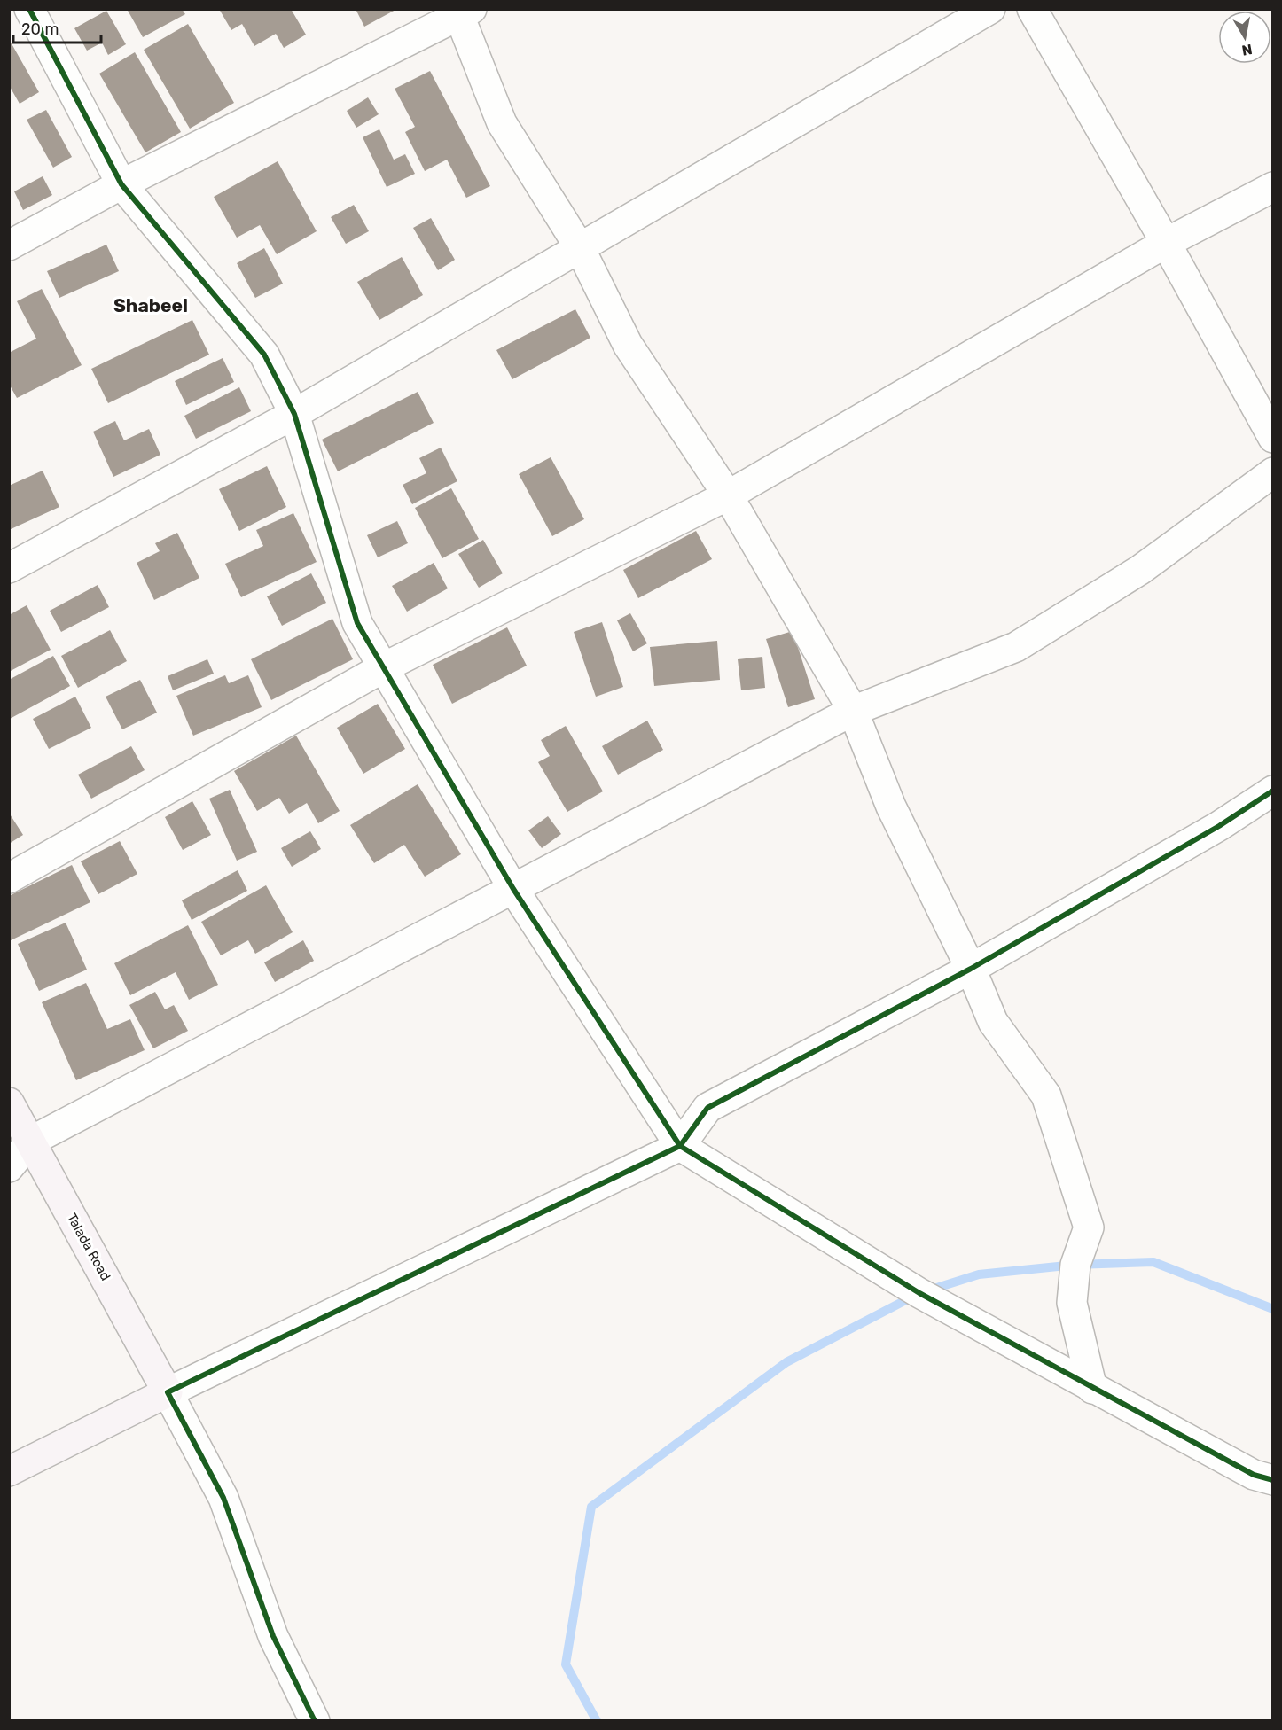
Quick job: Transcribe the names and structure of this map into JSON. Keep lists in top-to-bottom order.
{
  "streets": {
    "main road": ["Talada Road"]
  },
  "districts": ["Shabeel"],
  "scale_bar": "20 m",
  "north": "bottom"
}
